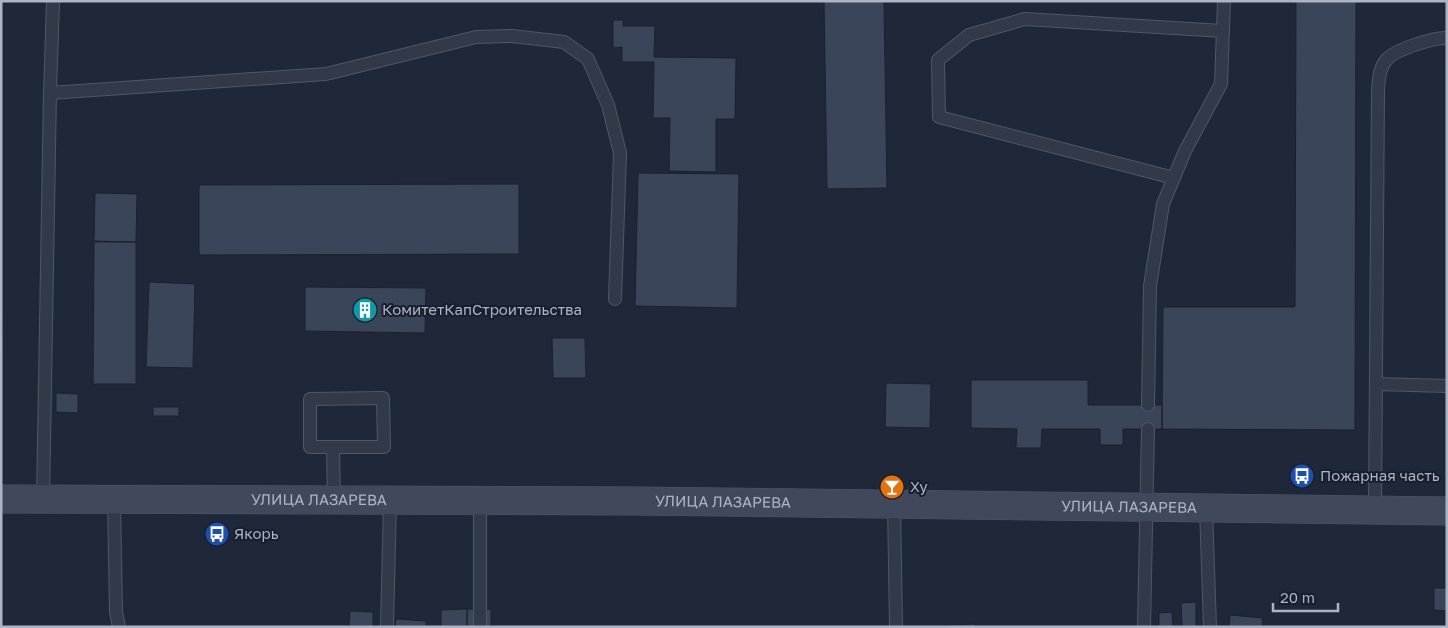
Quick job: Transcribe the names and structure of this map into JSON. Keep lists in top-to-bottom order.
{
  "streets": {
    "main road": ["УЛИЦА ЛАЗАРЕВА"]
  },
  "places": {
    "building": ["КомитетКапСтроительства"],
    "bus stop": ["Пожарная часть", "Якорь"],
    "bar": ["Xy"]
  },
  "scale_bar": "20 m"
}
